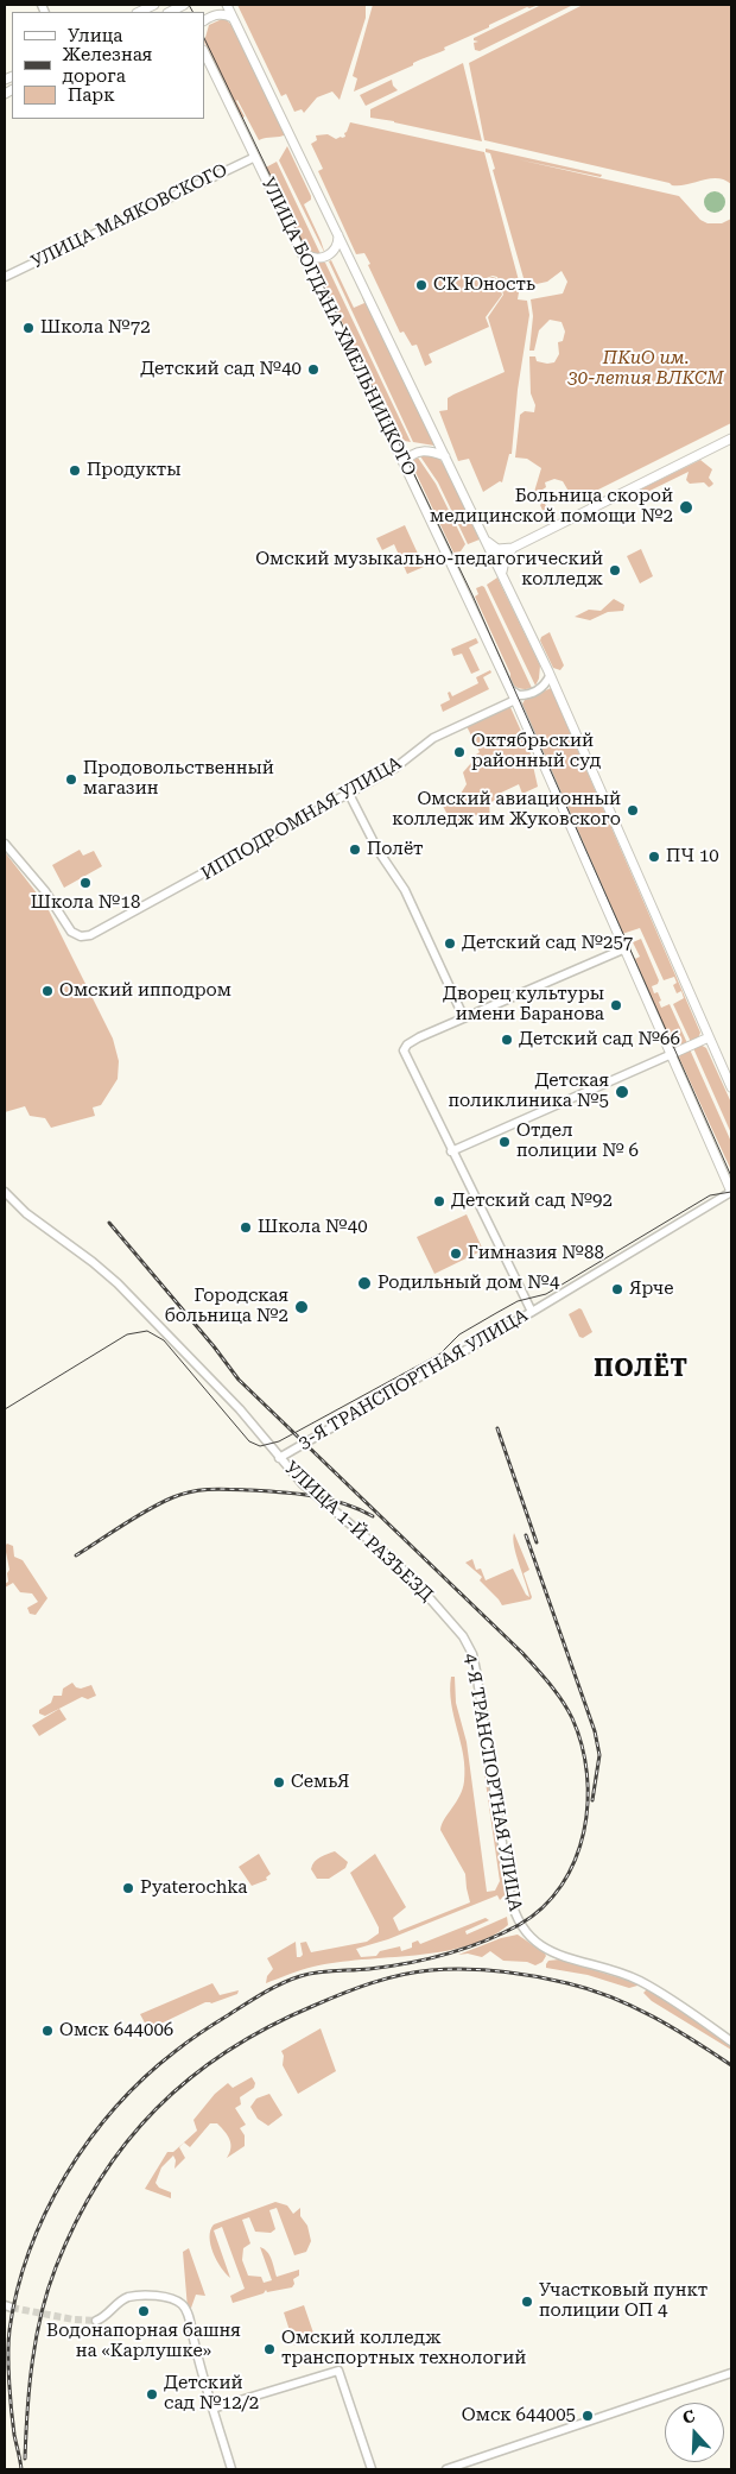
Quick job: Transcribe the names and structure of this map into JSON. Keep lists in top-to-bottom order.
{
  "streets": {
    "main road": [
      "УЛИЦА МАЯКОВСКОГО",
      "УЛИЦА БОГДАНА ХМЕЛЬНИЦКОГО",
      "ИППОДРОМНАЯ УЛИЦА",
      "3-Я ТРАНСПОРТНАЯ УЛИЦА",
      "УЛИЦА 1-Й РАЗЪЕЗД",
      "4-Я ТРАНСПОРТНАЯ УЛИЦА"
    ]
  },
  "crossings": [
    ["УЛИЦА МАЯКОВСКОГО", "УЛИЦА БОГДАНА ХМЕЛЬНИЦКОГО"],
    ["УЛИЦА БОГДАНА ХМЕЛЬНИЦКОГО", "ИППОДРОМНАЯ УЛИЦА"],
    ["УЛИЦА БОГДАНА ХМЕЛЬНИЦКОГО", "3-Я ТРАНСПОРТНАЯ УЛИЦА"],
    ["3-Я ТРАНСПОРТНАЯ УЛИЦА", "УЛИЦА 1-Й РАЗЪЕЗД"],
    ["УЛИЦА 1-Й РАЗЪЕЗД", "4-Я ТРАНСПОРТНАЯ УЛИЦА"]
  ],
  "districts": ["ПОЛЁТ"],
  "parks": ["ПКиО им. 30-летия ВЛКСМ"],
  "places": [
    "СК Юность",
    "Школа №72",
    "Детский сад №40",
    "Продукты",
    "Больница скорой медицинской помощи №2",
    "Омский музыкально-педагогический колледж",
    "Октябрьский районный суд",
    "Продовольственный магазин",
    "Омский авиационный колледж им Жуковского",
    "Полёт",
    "ПЧ 10",
    "Школа №18",
    "Детский сад №257",
    "Омский ипподром",
    "Дворец культуры имени Баранова",
    "Детский сад №66",
    "Детская поликлиника №5",
    "Отдел полиции № 6",
    "Детский сад №92",
    "Школа №40",
    "Гимназия №88",
    "Родильный дом №4",
    "Ярче",
    "Городская больница №2",
    "СемьЯ",
    "Pyaterochka",
    "Омск 644006",
    "Участковый пункт полиции ОП 4",
    "Водонапорная башня на «Карлушке»",
    "Омский колледж транспортных технологий",
    "Детский сад №12/2",
    "Омск 644005"
  ],
  "legend": ["Улица", "Железная дорога", "Парк"],
  "north": "top"
}
